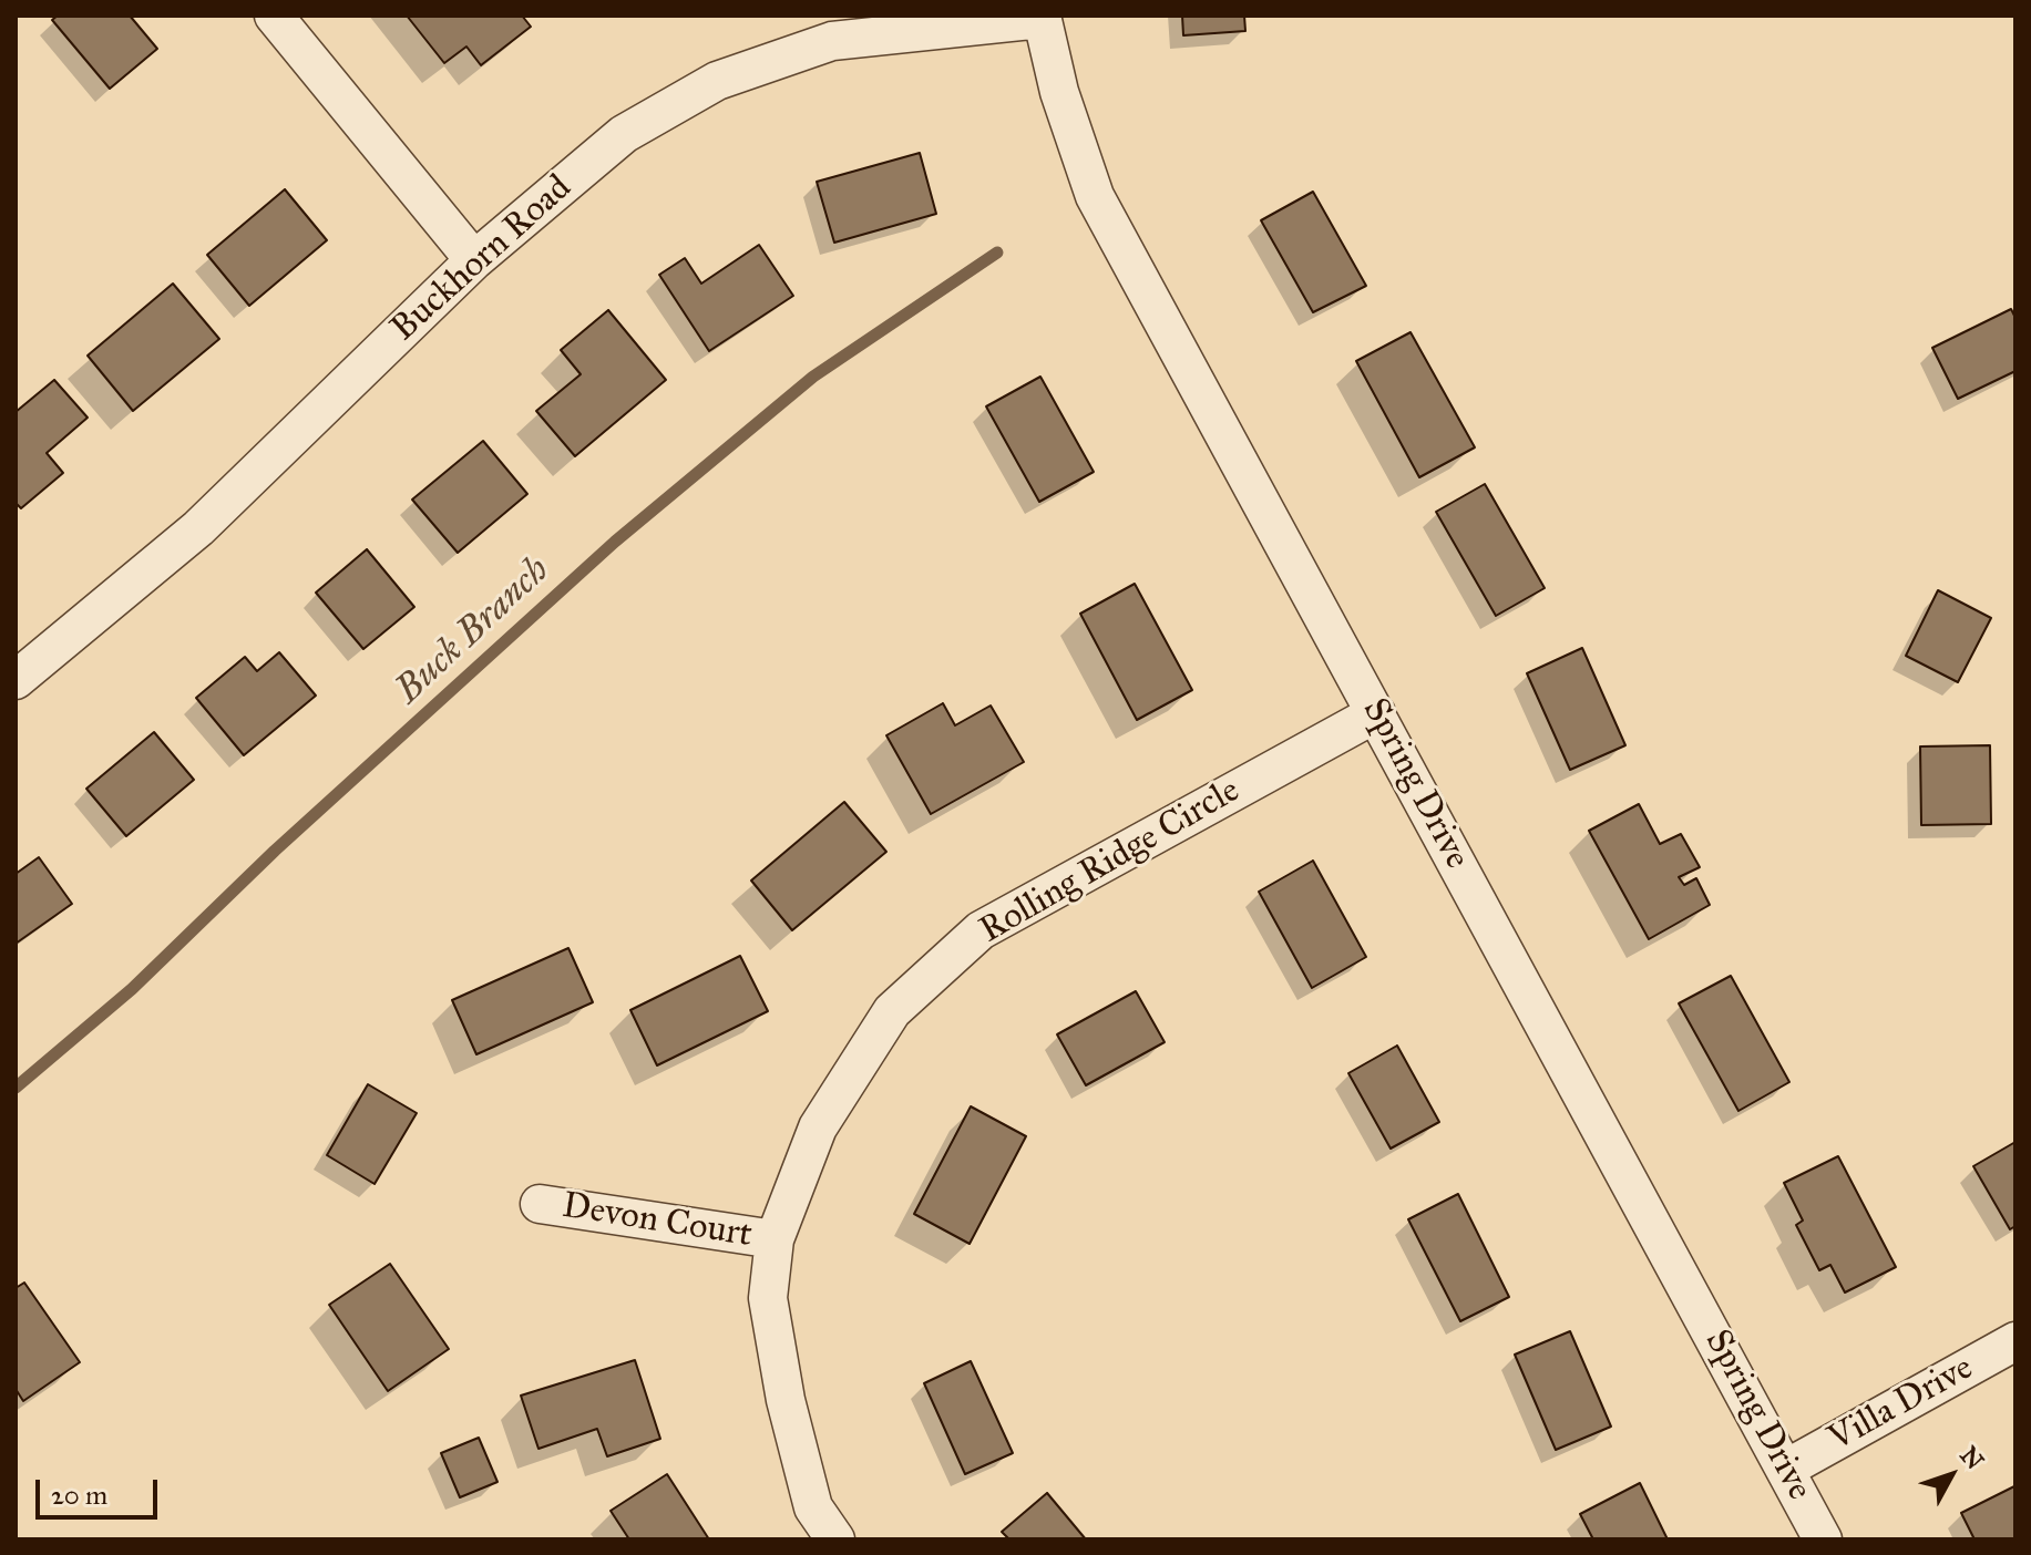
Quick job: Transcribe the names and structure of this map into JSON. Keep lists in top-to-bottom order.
{
  "streets": {
    "street": [
      "Buckhorn Road",
      "Spring Drive",
      "Rolling Ridge Circle",
      "Devon Court",
      "Villa Drive"
    ]
  },
  "crossings": [
    ["Buckhorn Road", "Spring Drive"],
    ["Spring Drive", "Rolling Ridge Circle"],
    ["Spring Drive", "Villa Drive"],
    ["Rolling Ridge Circle", "Devon Court"]
  ],
  "water": ["Buck Branch"],
  "scale_bar": "20 m",
  "north": "top right"
}
